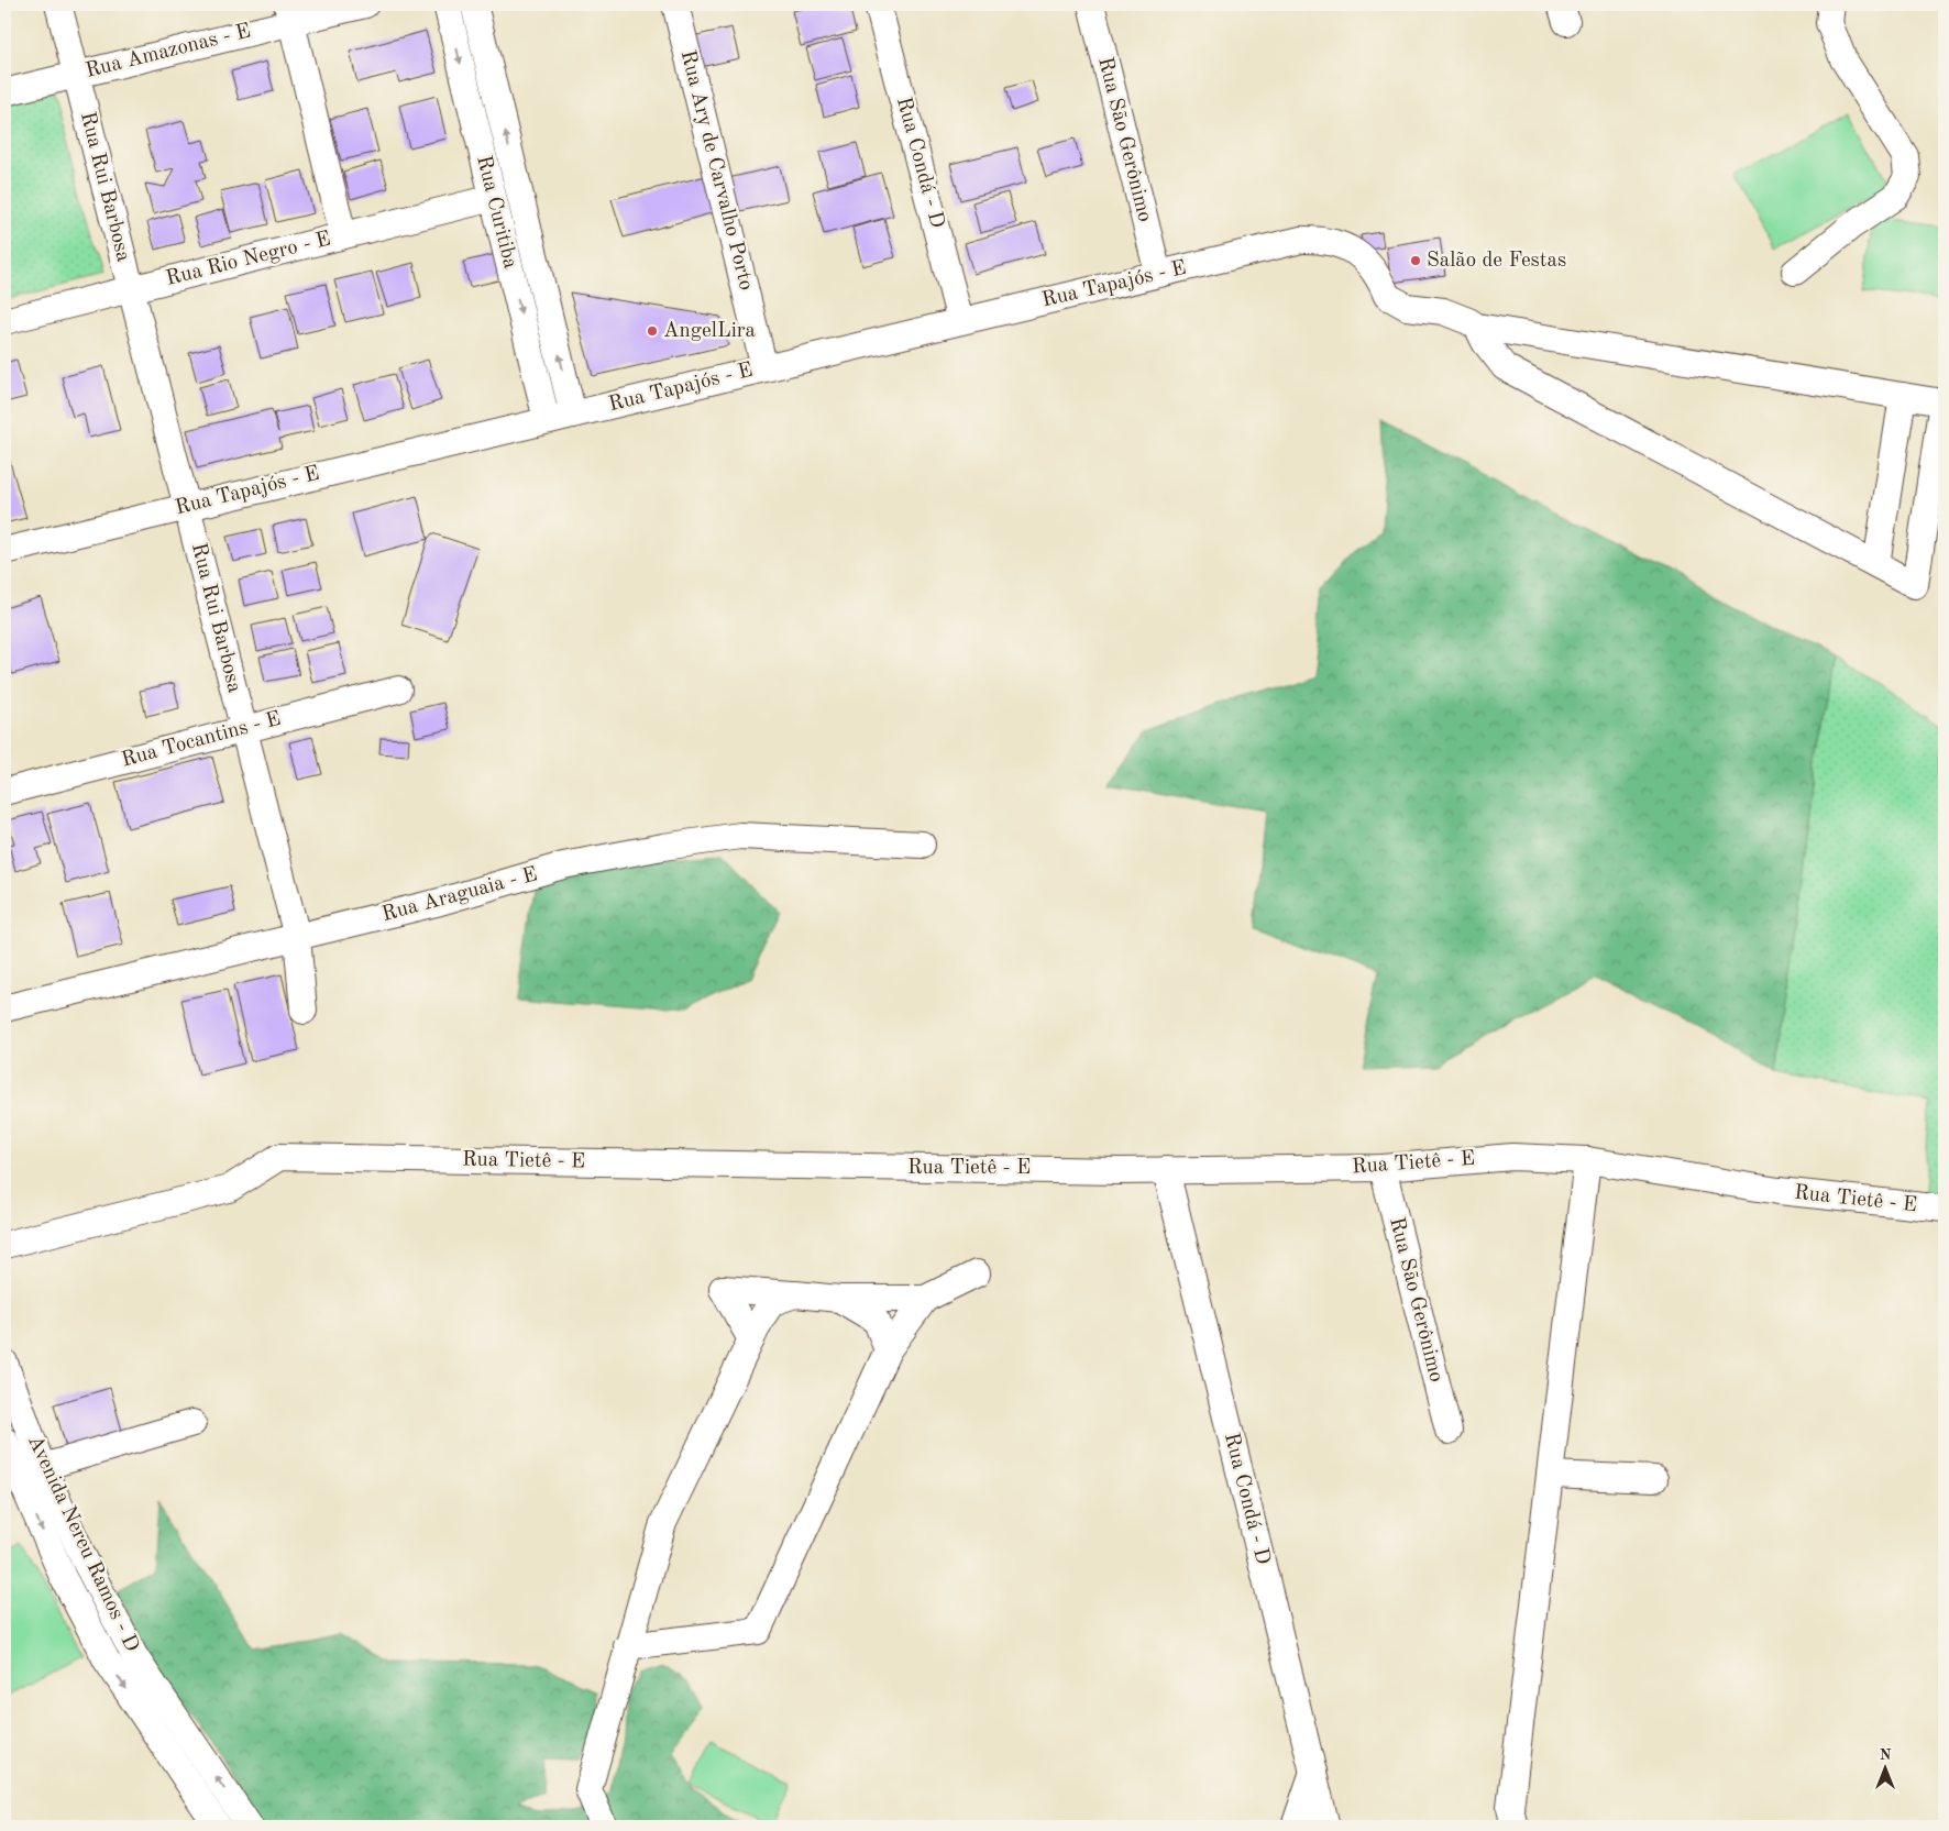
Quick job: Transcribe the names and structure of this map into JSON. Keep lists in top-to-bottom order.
{
  "streets": {
    "street": [
      "Rua Amazonas - E",
      "Rua São Gerônimo",
      "Rua Condá - D",
      "Rua Ary de Carvalho Porto",
      "Rua Rui Barbosa",
      "Rua Curitiba",
      "Rua Rio Negro - E",
      "Rua Tapajós - E",
      "Rua Tocantins - E",
      "Rua Araguaia - E",
      "Rua Tietê - E",
      "Avenida Nereu Ramos - D"
    ]
  },
  "crossings": [
    ["Rua Amazonas - E", "Rua Rui Barbosa"],
    ["Rua São Gerônimo", "Rua Tapajós - E"],
    ["Rua São Gerônimo", "Rua Tietê - E"],
    ["Rua Condá - D", "Rua Tapajós - E"],
    ["Rua Condá - D", "Rua Tietê - E"],
    ["Rua Ary de Carvalho Porto", "Rua Tapajós - E"],
    ["Rua Rui Barbosa", "Rua Rio Negro - E"],
    ["Rua Rui Barbosa", "Rua Tapajós - E"],
    ["Rua Rui Barbosa", "Rua Tocantins - E"],
    ["Rua Rui Barbosa", "Rua Araguaia - E"],
    ["Rua Curitiba", "Rua Rio Negro - E"],
    ["Rua Curitiba", "Rua Tapajós - E"]
  ],
  "places": ["Salão de Festas", "AngelLira"],
  "north": "top"
}
